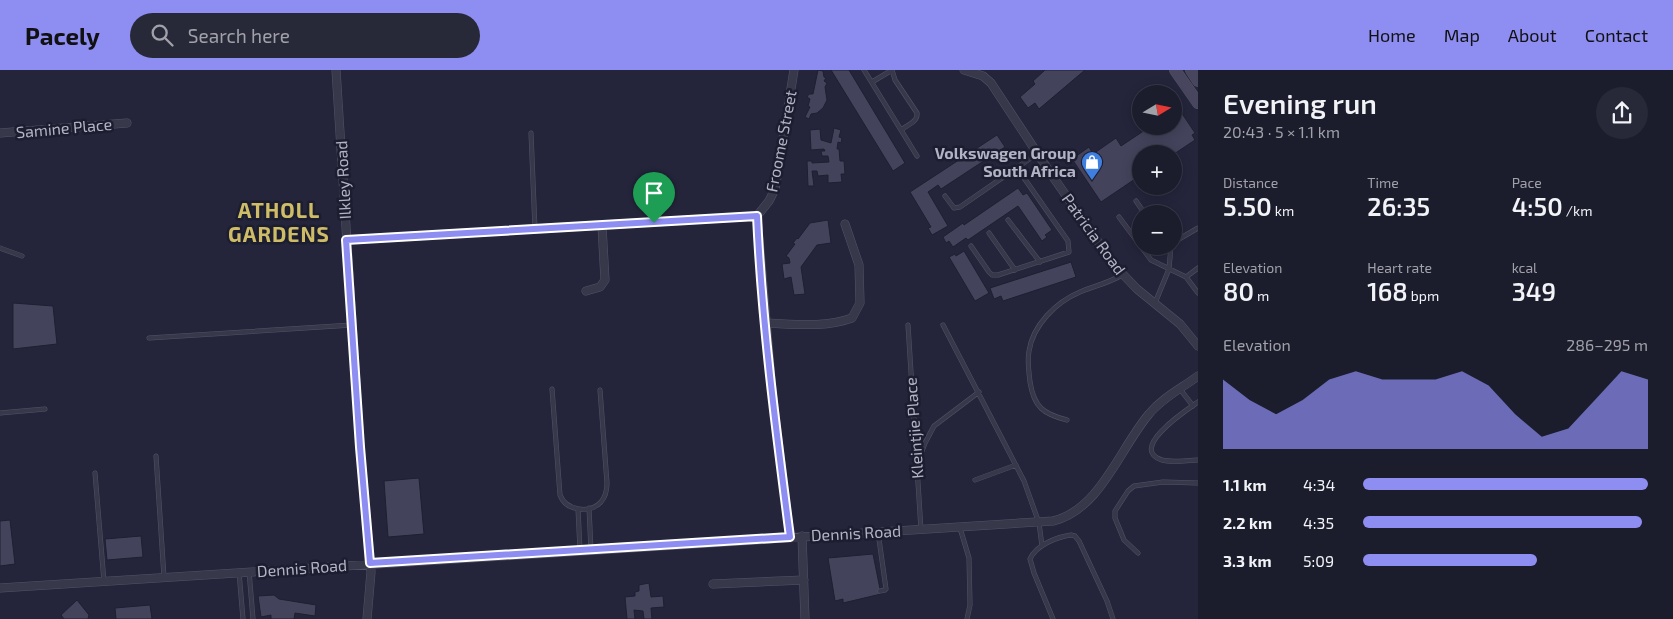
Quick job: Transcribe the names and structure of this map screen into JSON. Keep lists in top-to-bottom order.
{
  "streets": {
    "street": [
      "Samine Place",
      "Froome Street",
      "Ilkley Road",
      "Patricia Road",
      "Dennis Road"
    ],
    "lane": ["Kleintjie Place"]
  },
  "crossings": [
    ["Ilkley Road", "Dennis Road"],
    ["Kleintjie Place", "Dennis Road"]
  ],
  "districts": ["ATHOLL GARDENS"],
  "places": {
    "shop": ["Volkswagen Group South Africa"]
  },
  "north": "right",
  "page": {
    "header": "Pacely",
    "search": "Search here",
    "nav": [
      "Home",
      "Map",
      "About",
      "Contact"
    ],
    "heading": ["Evening run", "20:43 · 5 × 1.1 km"],
    "map_buttons": ["+", "−"],
    "stats": [
      ["Distance", "5.50 km"],
      ["Time", "26:35"],
      ["Pace", "4:50 /km"],
      ["Elevation", "80 m"],
      ["Heart rate", "168 bpm"],
      ["kcal", "349"]
    ],
    "chart": ["Elevation", "286–295 m"],
    "list": [
      {
        "name": "1.1 km",
        "note": "4:34"
      },
      {
        "name": "2.2 km",
        "note": "4:35"
      },
      {
        "name": "3.3 km",
        "note": "5:09"
      }
    ]
  }
}
